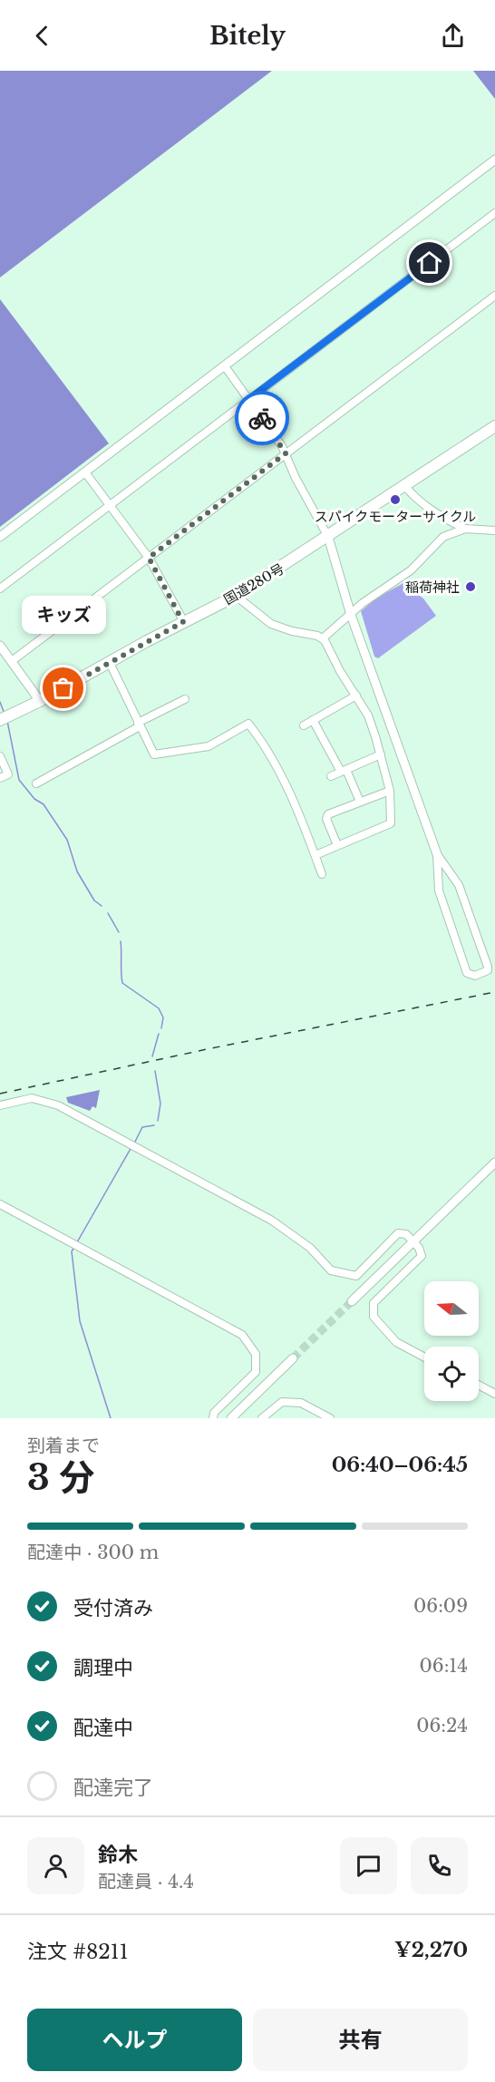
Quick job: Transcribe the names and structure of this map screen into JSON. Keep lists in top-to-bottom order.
{
  "streets": {
    "highway": ["国道280号"]
  },
  "places": ["スパイクモーターサイクル", "稲荷神社", "キッズ"],
  "north": "left",
  "page": {
    "header": "Bitely",
    "bubble": "キッズ",
    "heading": ["3 分", "到着まで", "06:40–06:45"],
    "panel": [
      "鈴木",
      "配達員 · 4.4",
      "注文 #8211",
      "¥2,270"
    ],
    "bar": "配達中 · 300 m",
    "list": [
      ["受付済み", "06:09"],
      ["調理中", "06:14"],
      ["配達中", "06:24"],
      "配達完了"
    ],
    "buttons": ["ヘルプ", "共有"]
  }
}
